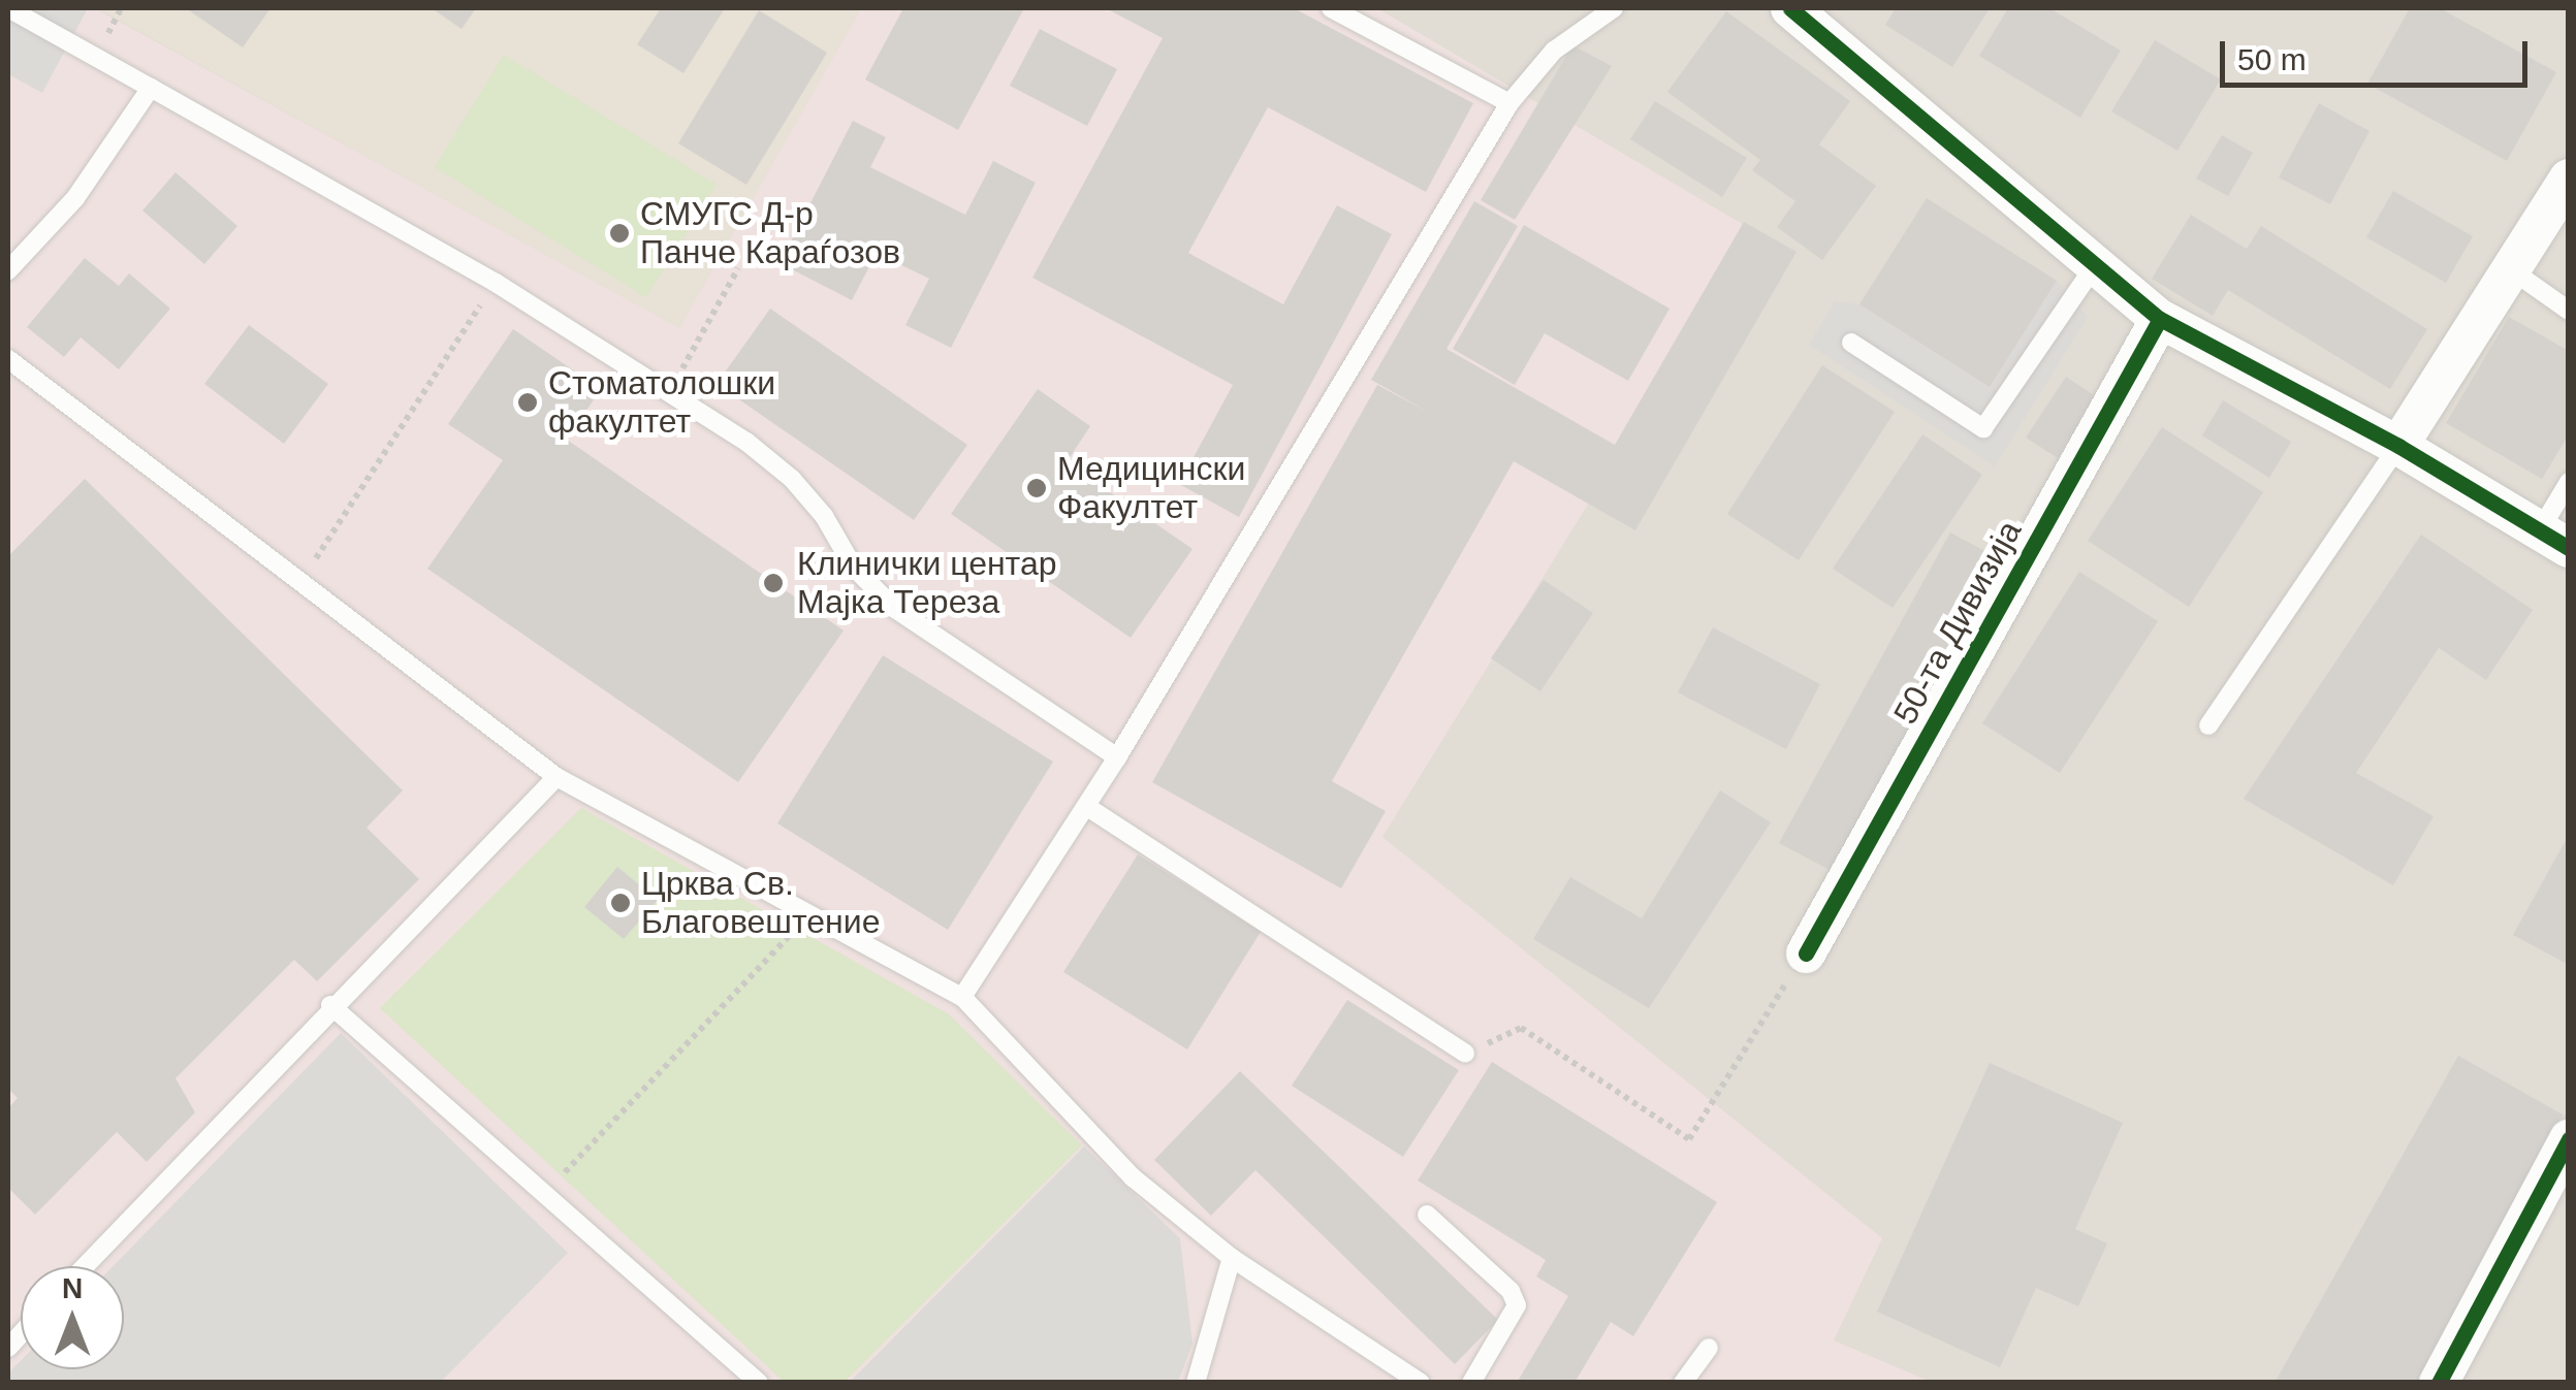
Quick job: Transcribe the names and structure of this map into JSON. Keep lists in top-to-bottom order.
{
  "streets": {
    "street": ["50-та Дивизија"]
  },
  "places": [
    "СМУГС Д-р Панче Караѓозов",
    "Стоматолошки факултет",
    "Медицински Факултет",
    "Клинички центар Мајка Тереза",
    "Црква Св. Благовештение"
  ],
  "scale_bar": "50 m",
  "north": "top"
}
